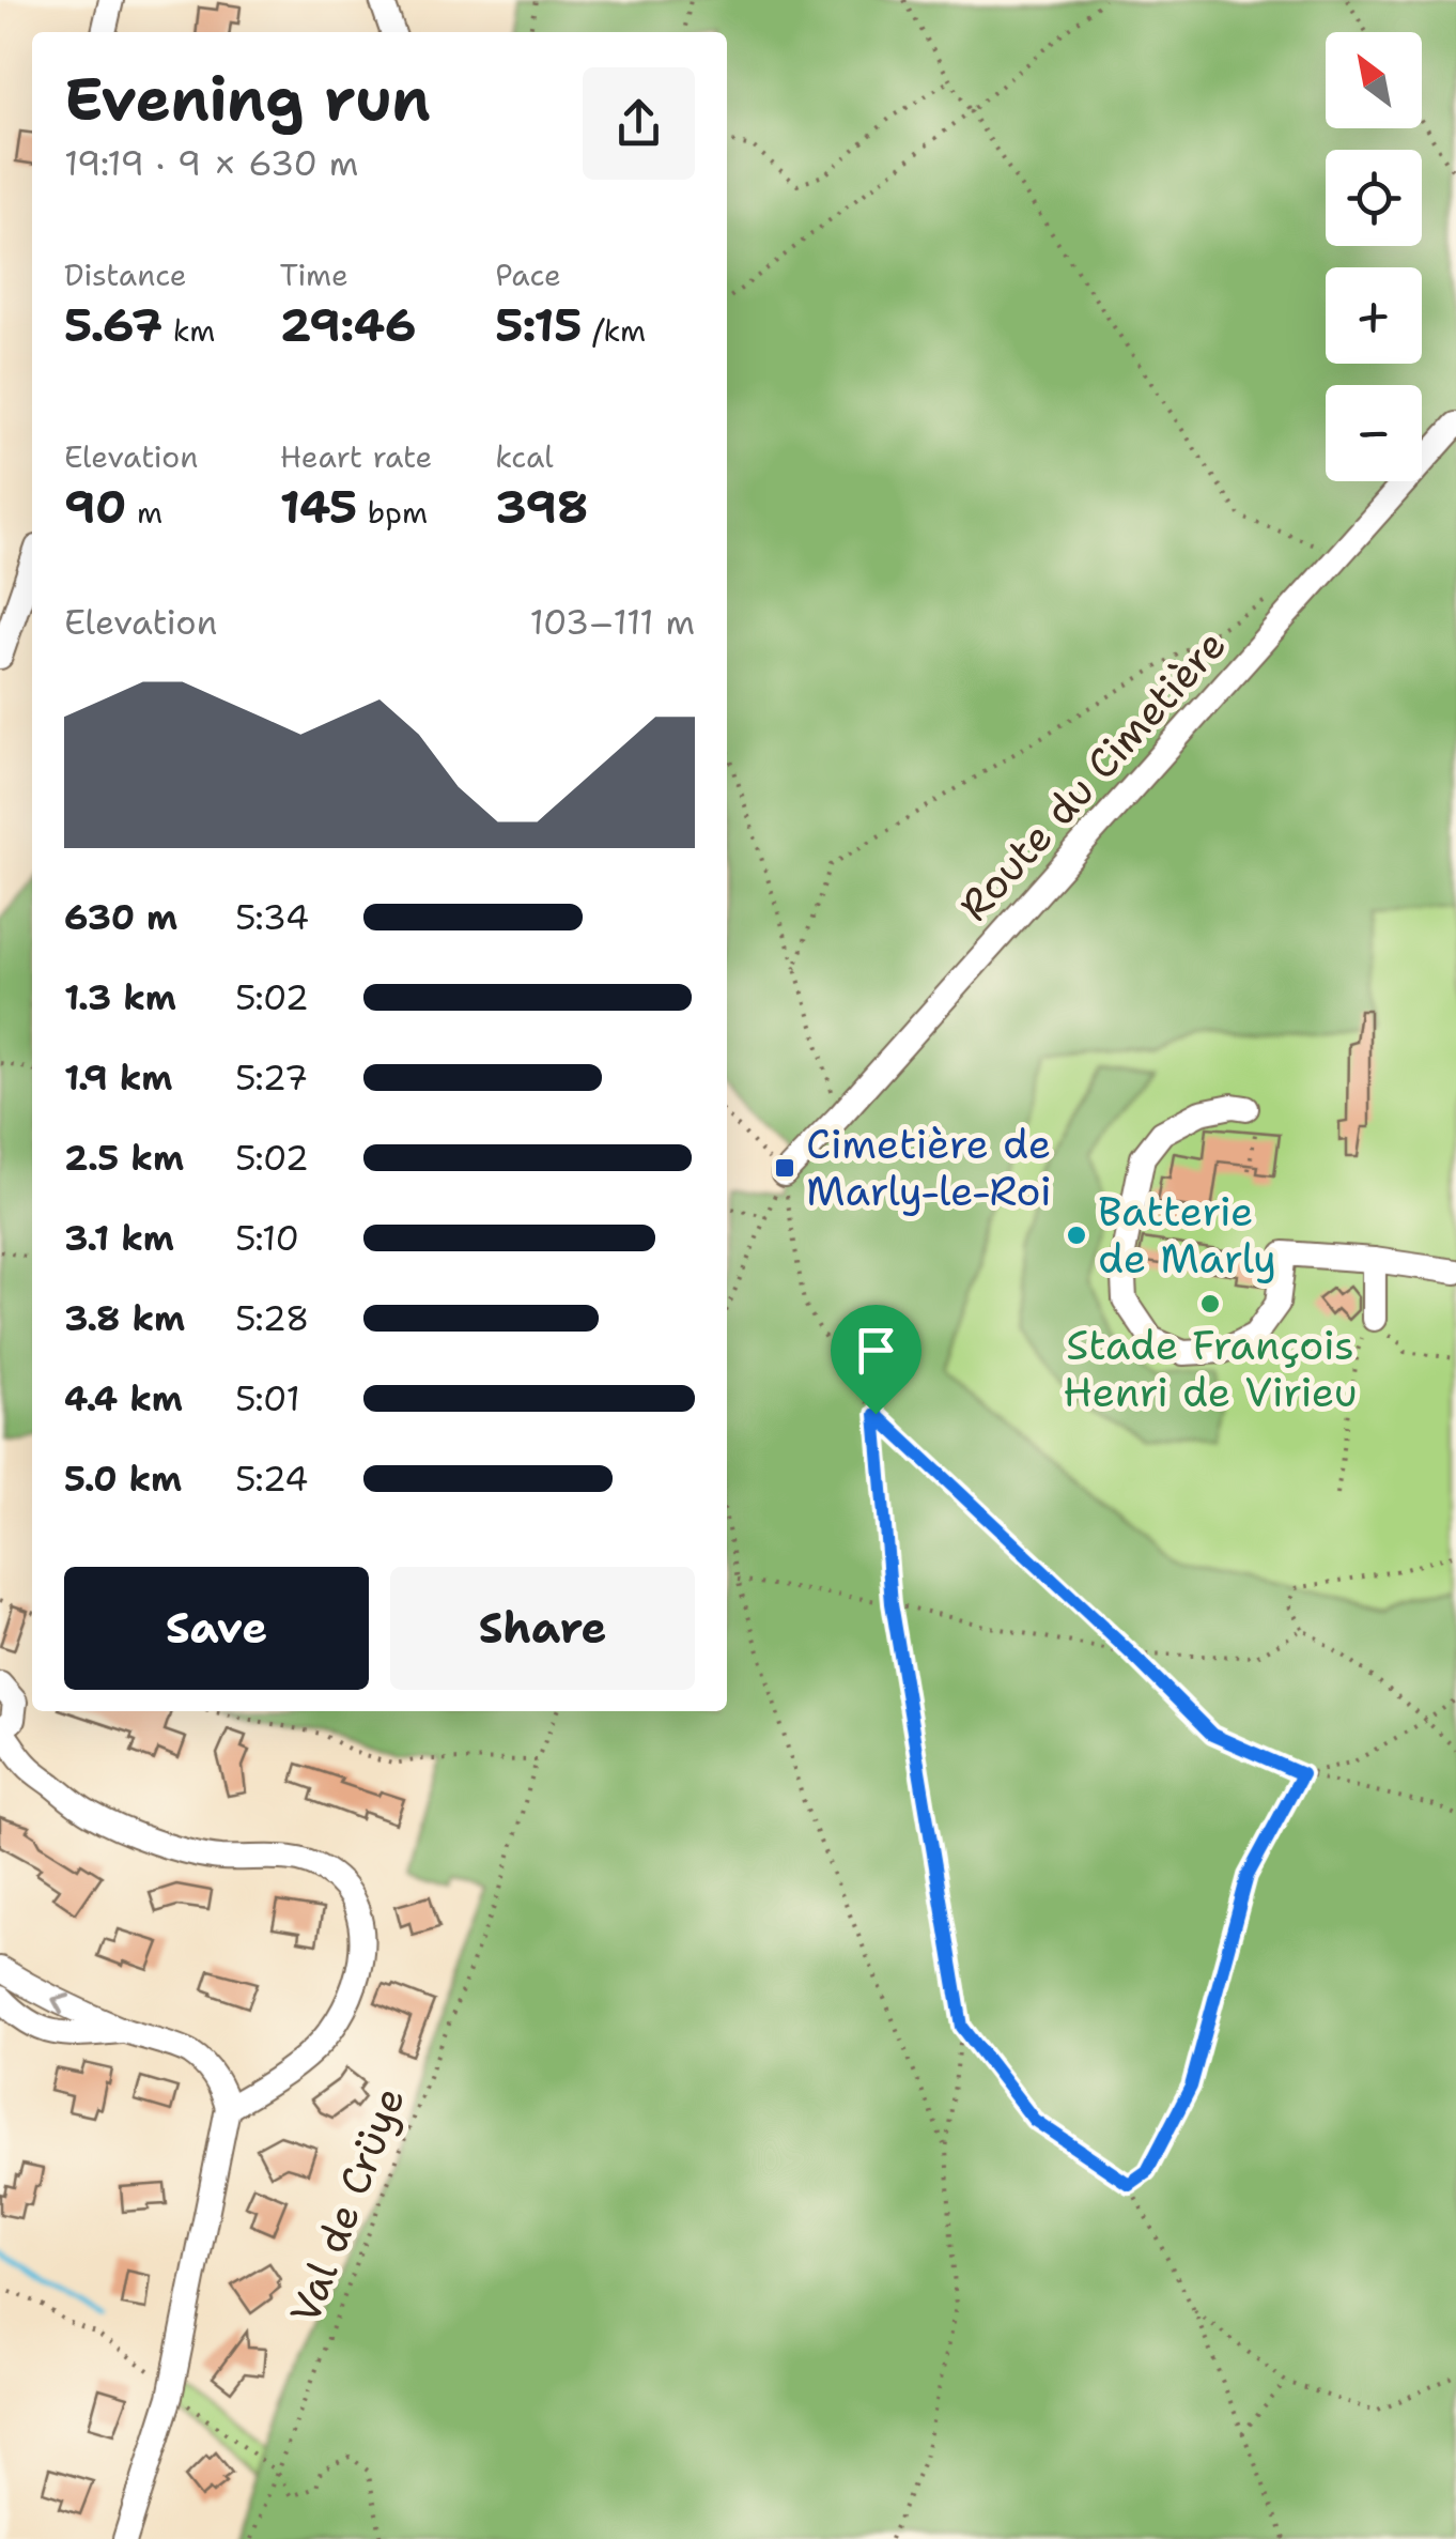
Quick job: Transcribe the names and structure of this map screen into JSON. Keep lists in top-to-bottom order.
{
  "streets": {
    "street": ["Route du Cimetière"],
    "path": ["Val de Crüye"]
  },
  "places": {
    "transit": ["Cimetière de Marly-le-Roi"],
    "other": ["Batterie de Marly", "Stade François Henri de Virieu"]
  },
  "north": "top left",
  "page": {
    "map_buttons": ["+", "−"],
    "heading": ["Evening run", "19:19 · 9 × 630 m"],
    "stats": [
      ["Distance", "5.67 km"],
      ["Time", "29:46"],
      ["Pace", "5:15 /km"],
      ["Elevation", "90 m"],
      ["Heart rate", "145 bpm"],
      ["kcal", "398"]
    ],
    "chart": ["Elevation", "103–111 m"],
    "list": [
      {
        "name": "630 m",
        "note": "5:34"
      },
      {
        "name": "1.3 km",
        "note": "5:02"
      },
      {
        "name": "1.9 km",
        "note": "5:27"
      },
      {
        "name": "2.5 km",
        "note": "5:02"
      },
      {
        "name": "3.1 km",
        "note": "5:10"
      },
      {
        "name": "3.8 km",
        "note": "5:28"
      },
      {
        "name": "4.4 km",
        "note": "5:01"
      },
      {
        "name": "5.0 km",
        "note": "5:24"
      }
    ],
    "buttons": ["Save", "Share"]
  }
}
